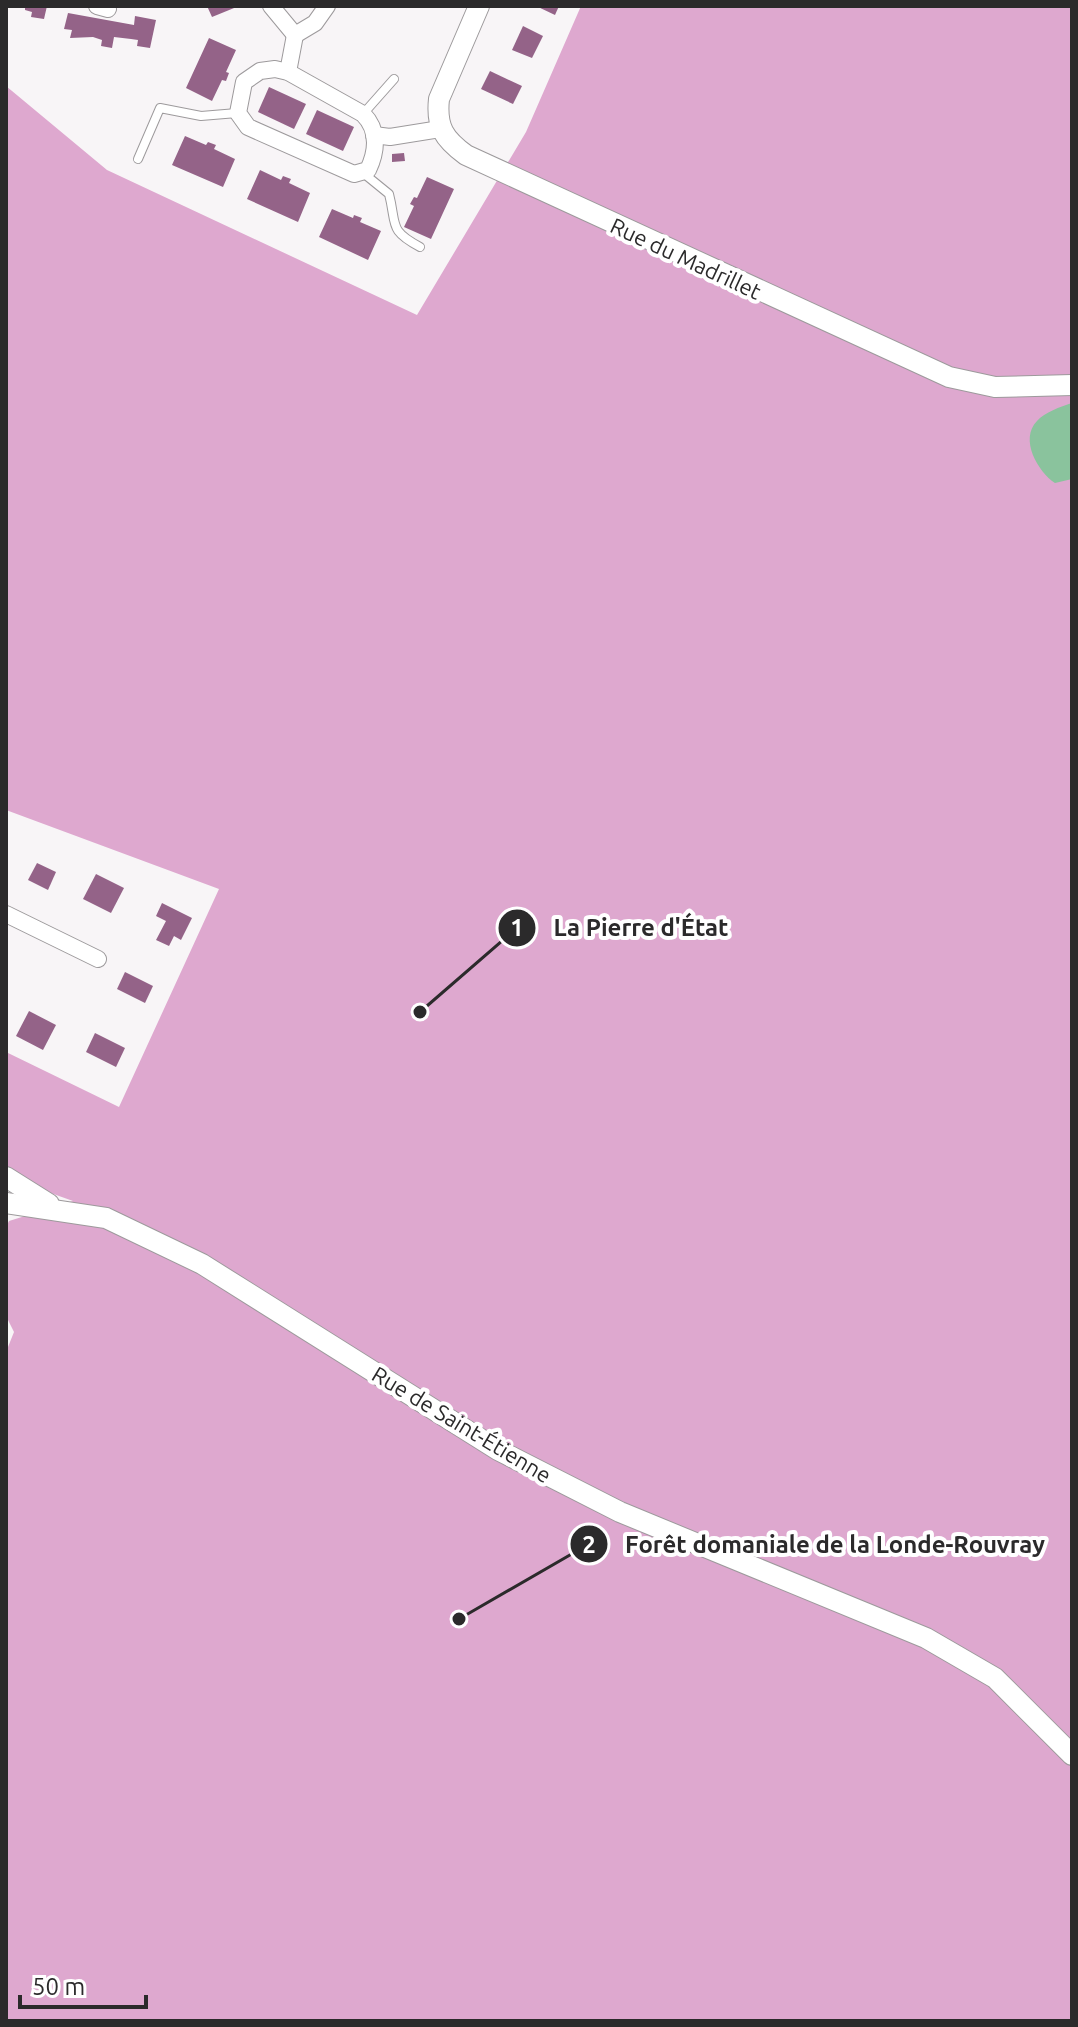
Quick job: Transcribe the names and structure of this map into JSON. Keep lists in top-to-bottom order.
{
  "streets": {
    "street": ["Rue du Madrillet", "Rue de Saint-Étienne"]
  },
  "places": ["La Pierre d'État", "Forêt domaniale de la Londe-Rouvray"],
  "scale_bar": "50 m"
}
